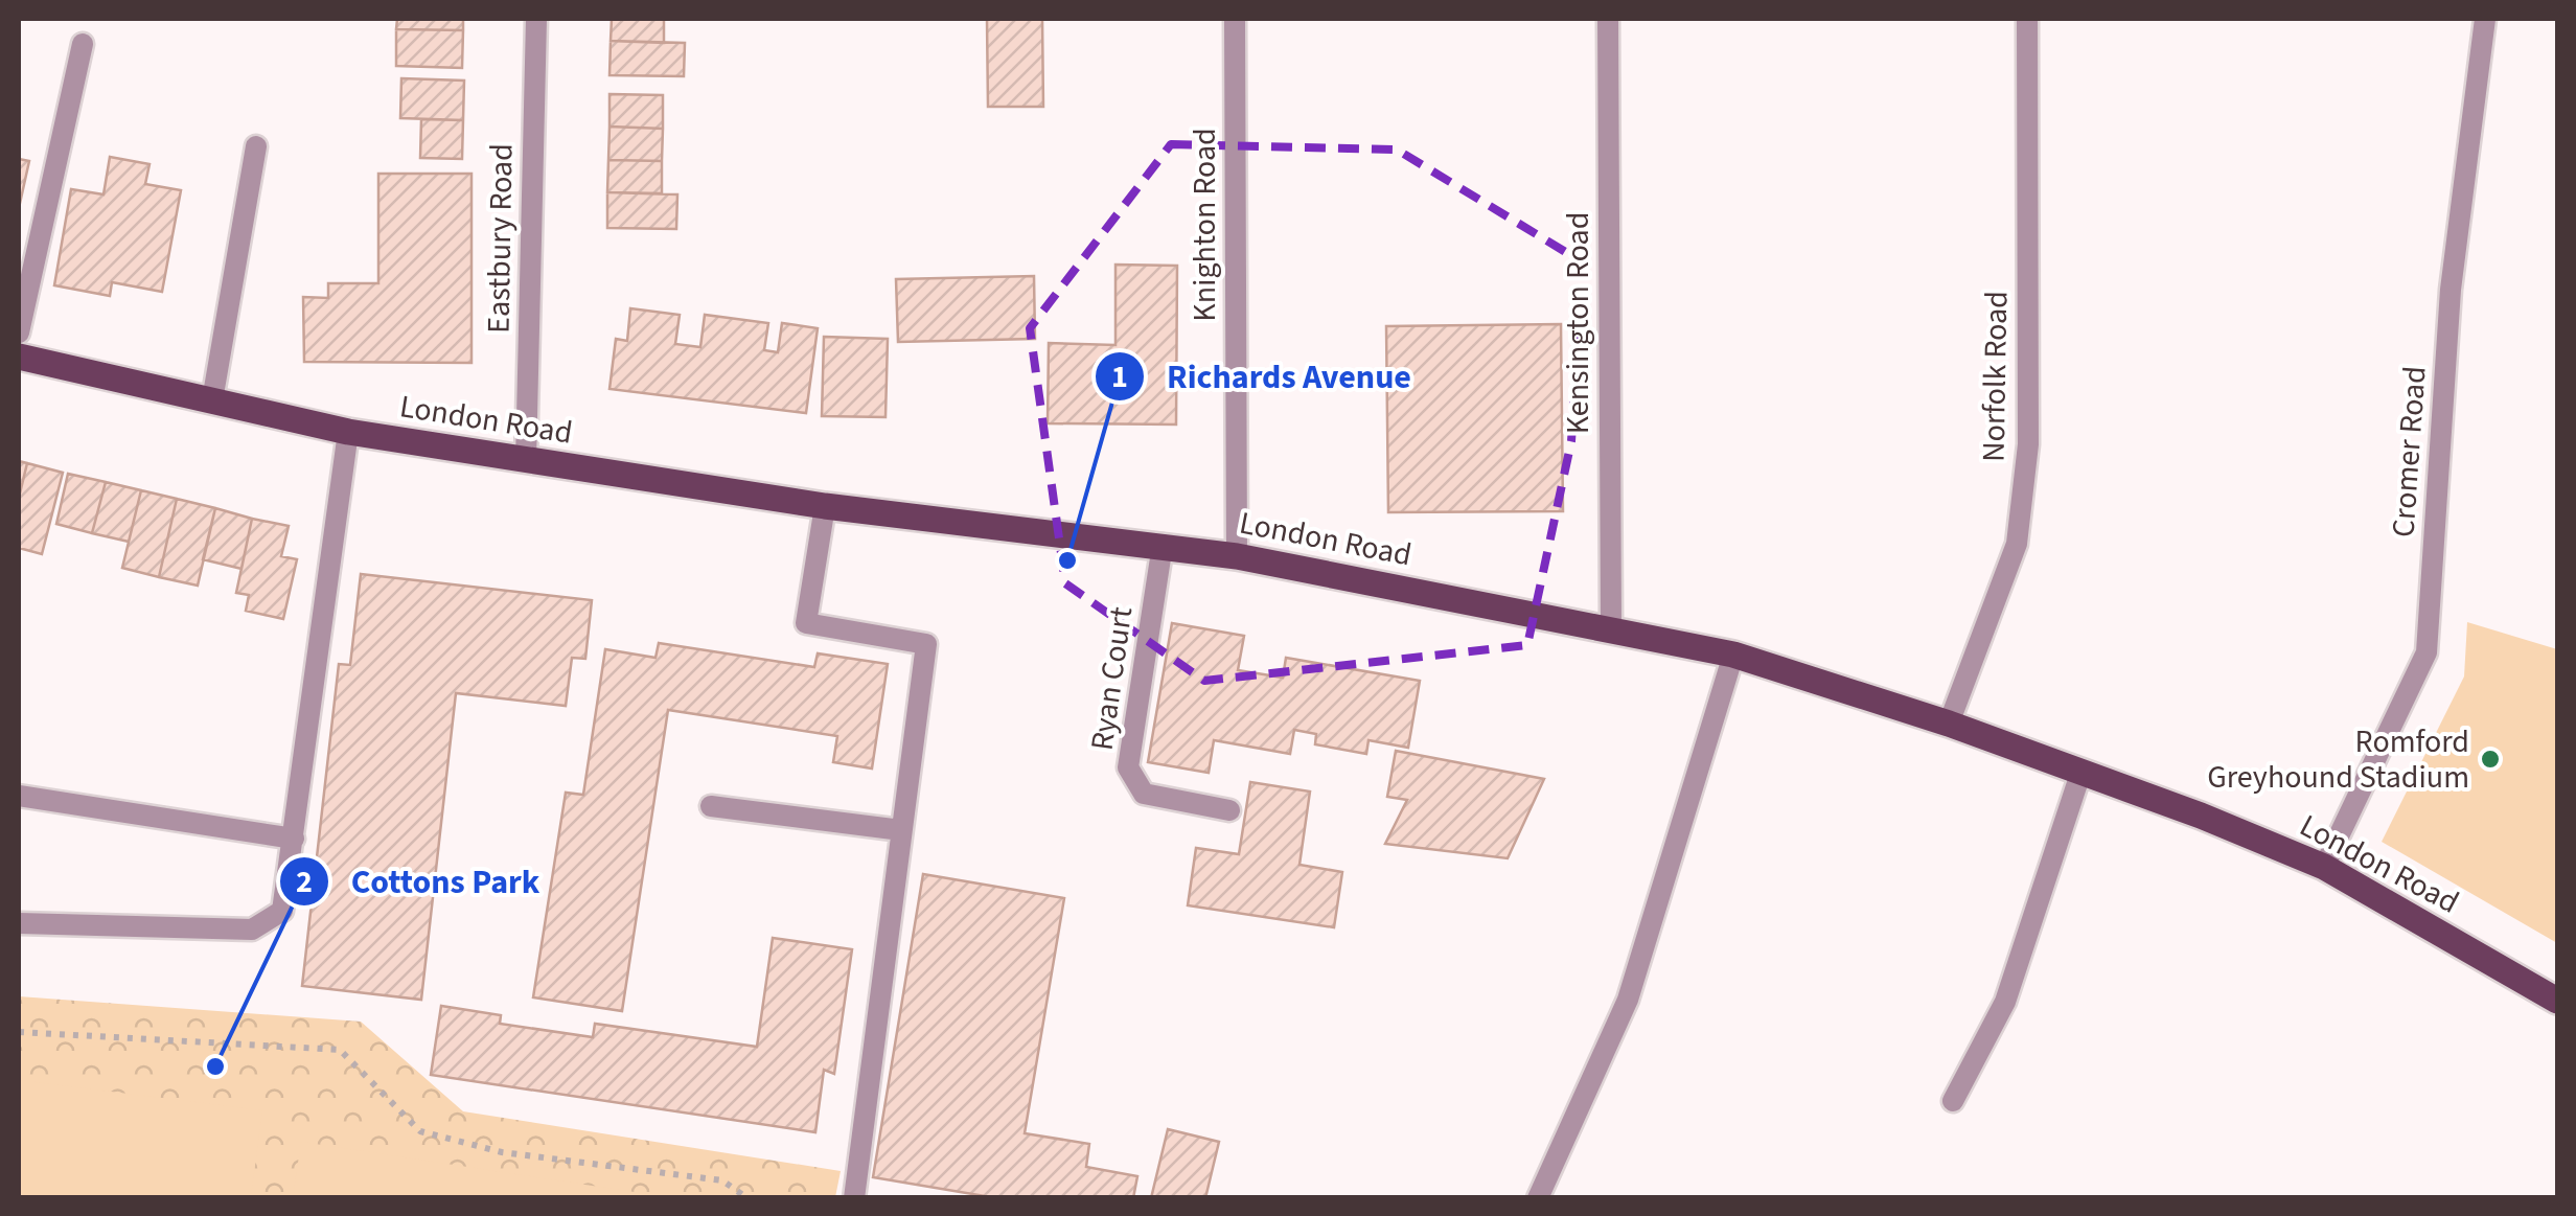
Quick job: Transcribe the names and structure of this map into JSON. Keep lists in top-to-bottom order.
{
  "streets": {
    "main road": ["London Road"],
    "street": [
      "Knighton Road",
      "Eastbury Road",
      "Kensington Road",
      "Norfolk Road",
      "Cromer Road",
      "Ryan Court"
    ]
  },
  "crossings": [
    ["Knighton Road", "London Road"],
    ["Eastbury Road", "London Road"],
    ["Kensington Road", "London Road"],
    ["Norfolk Road", "London Road"],
    ["London Road", "Cromer Road"],
    ["London Road", "Ryan Court"]
  ],
  "places": ["Richards Avenue", "Romford Greyhound Stadium", "Cottons Park"]
}
